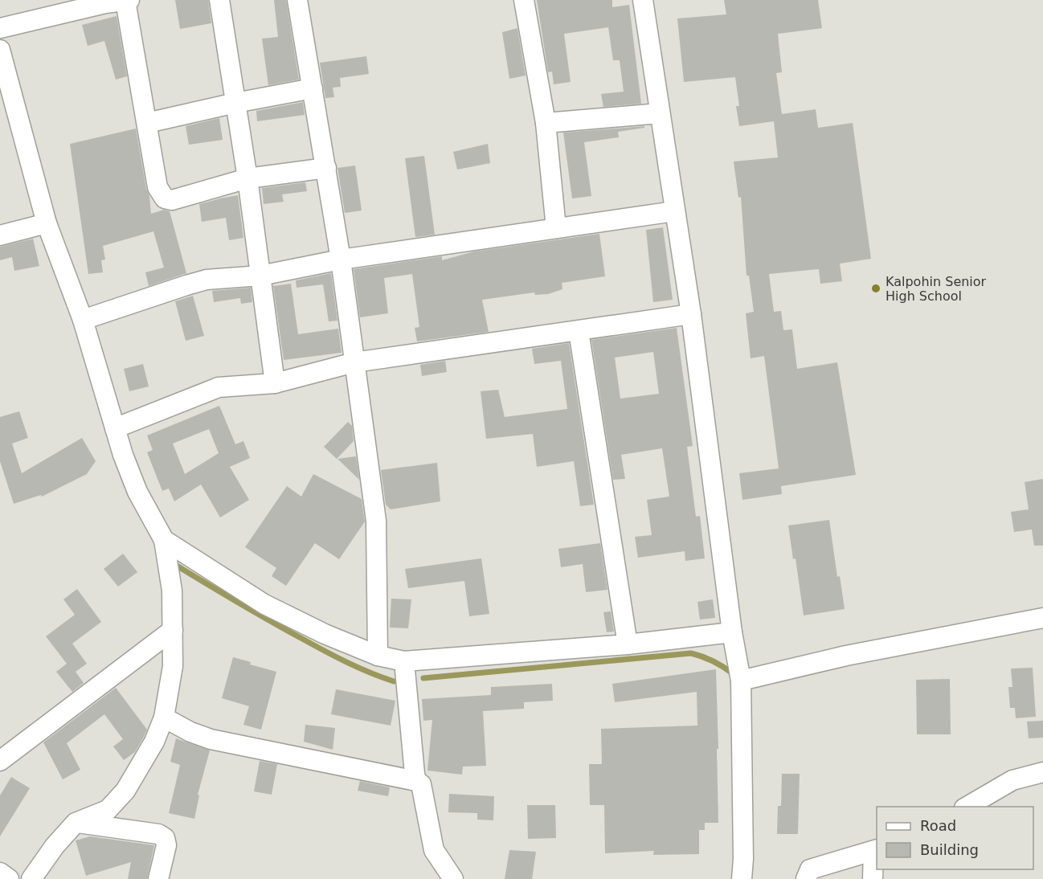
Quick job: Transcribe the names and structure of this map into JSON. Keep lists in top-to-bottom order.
{
  "places": ["Kalpohin Senior High School"],
  "legend": ["Road", "Building"]
}
